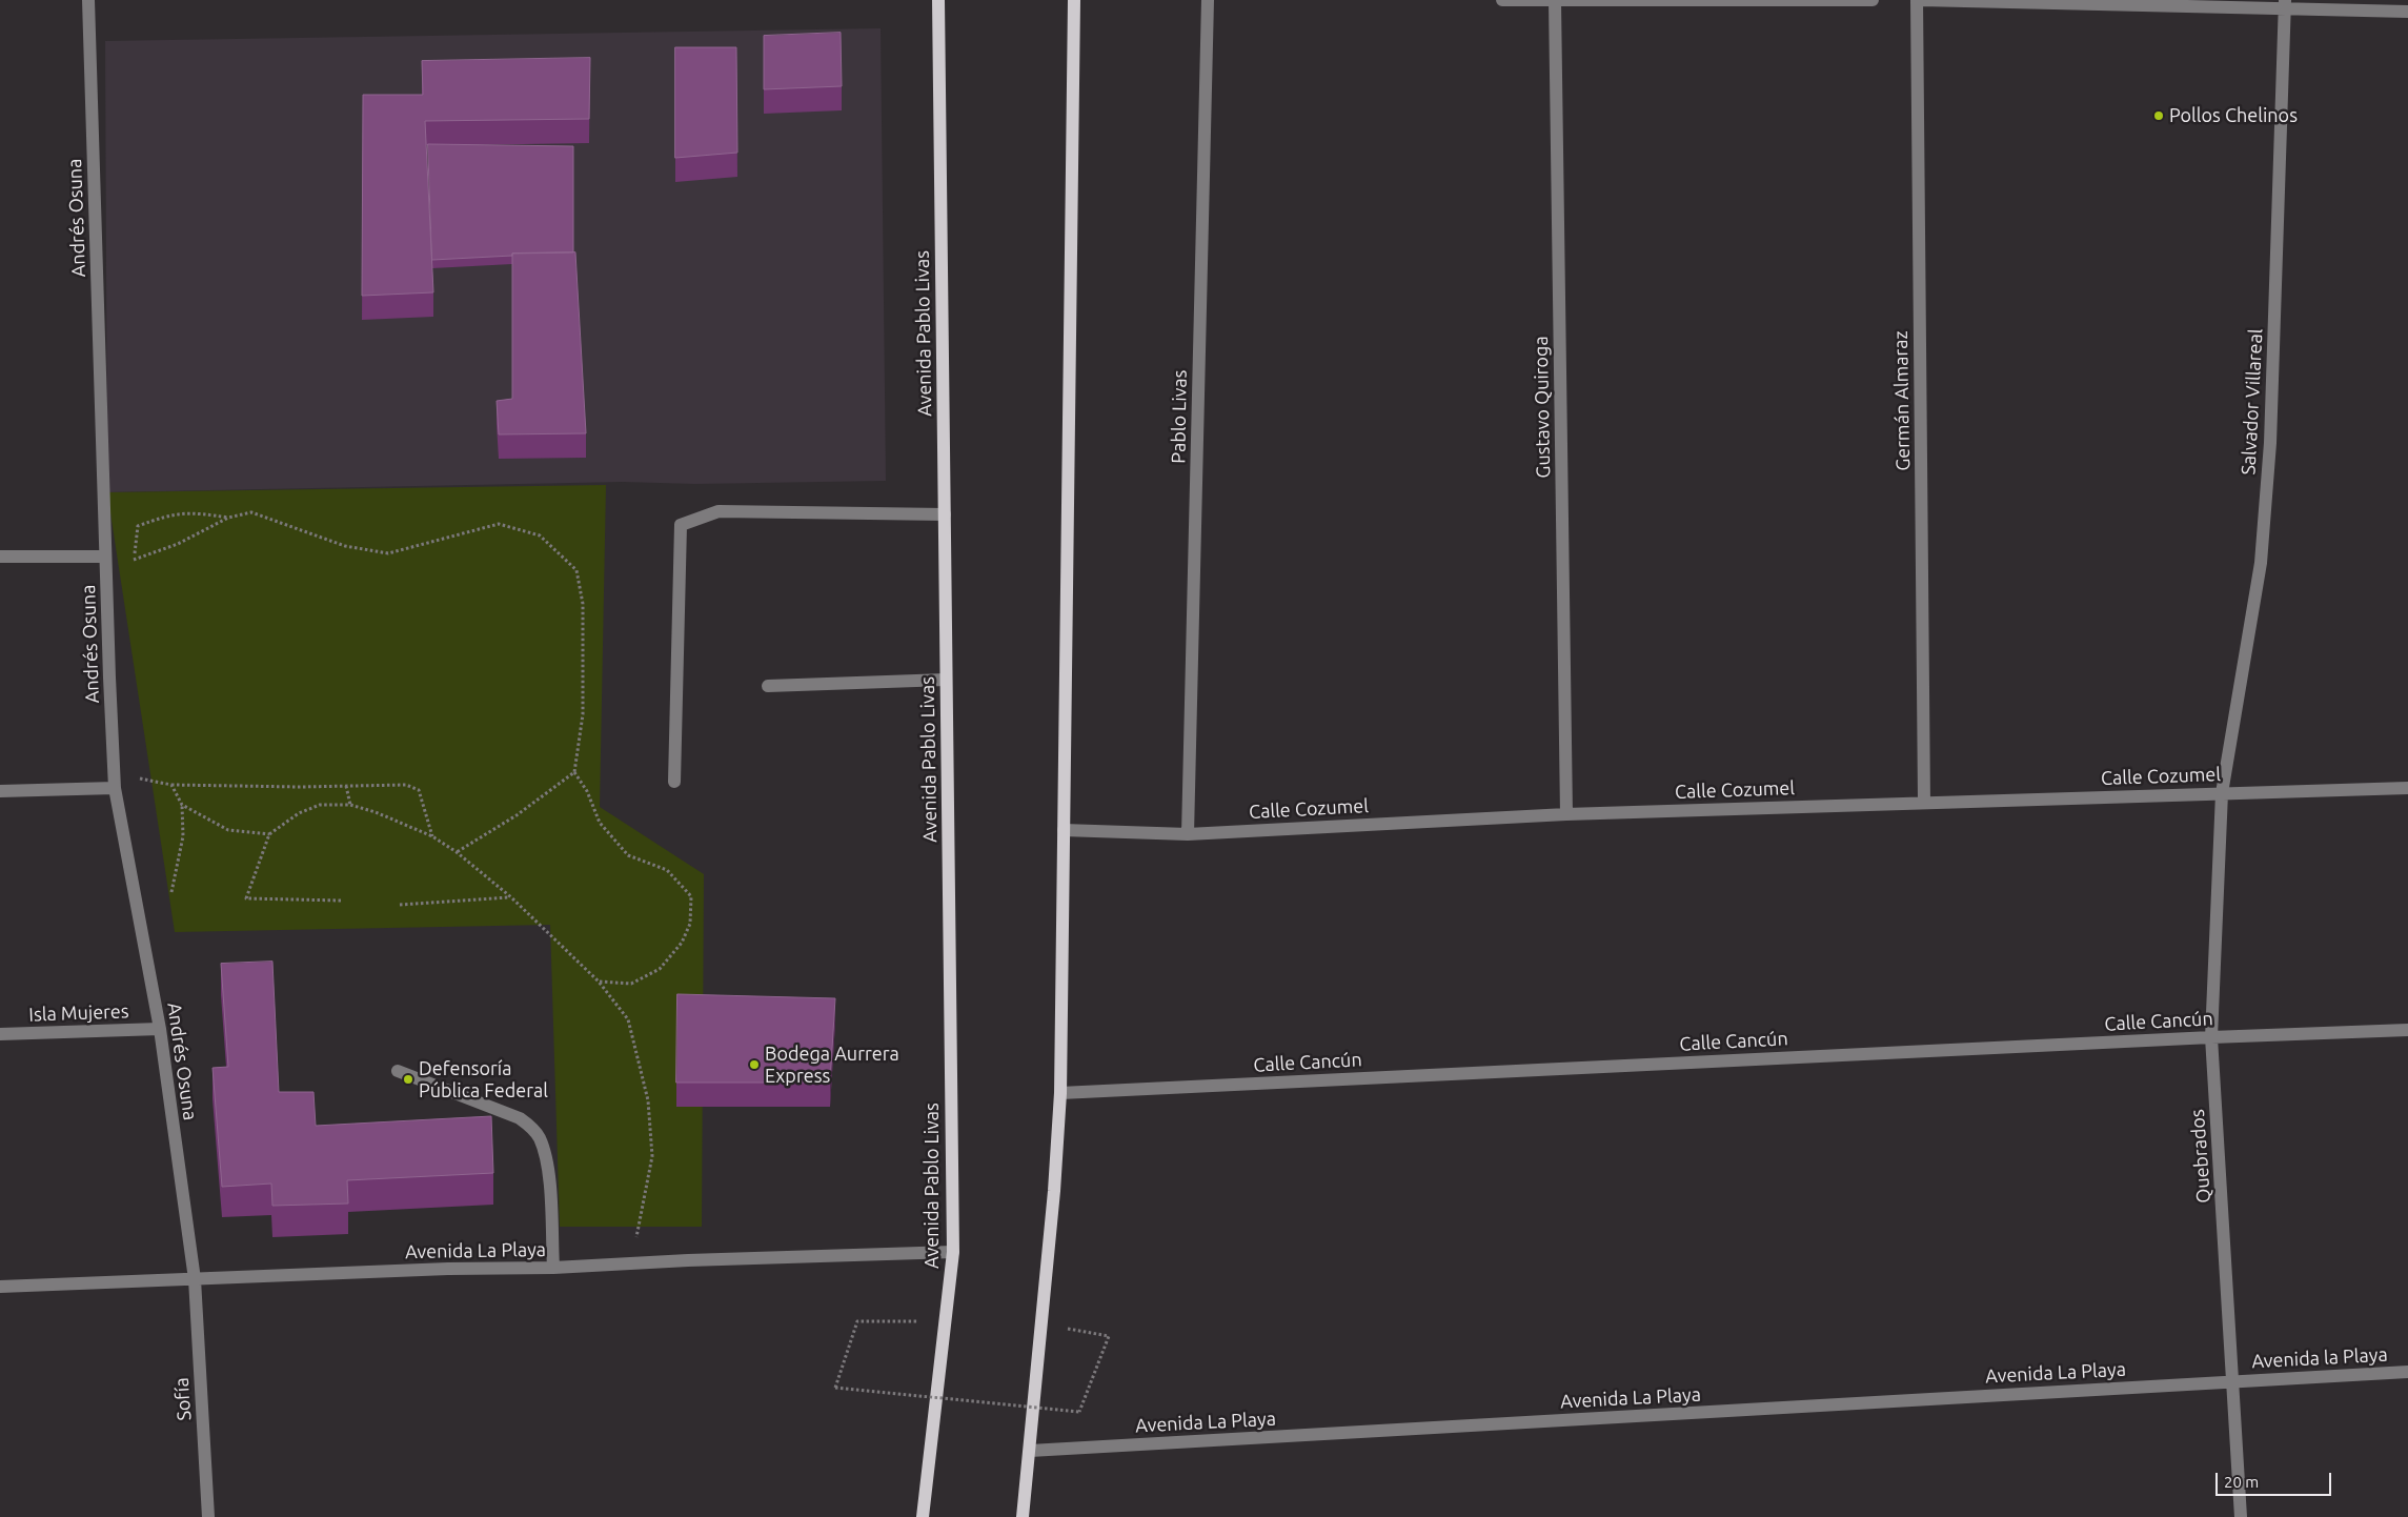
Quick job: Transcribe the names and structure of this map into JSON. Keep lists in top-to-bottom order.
{
  "streets": {
    "main road": ["Avenida Pablo Livas"],
    "street": [
      "Andrés Osuna",
      "Germán Almaraz",
      "Salvador Villareal",
      "Gustavo Quiroga",
      "Pablo Livas",
      "Calle Cozumel",
      "Isla Mujeres",
      "Calle Cancún",
      "Quebrados",
      "Avenida La Playa",
      "Avenida la Playa",
      "Sofía"
    ]
  },
  "crossings": [
    ["Andrés Osuna", "Isla Mujeres"],
    ["Andrés Osuna", "Avenida La Playa"],
    ["Andrés Osuna", "Sofía"],
    ["Avenida Pablo Livas", "Avenida La Playa"],
    ["Germán Almaraz", "Calle Cozumel"],
    ["Salvador Villareal", "Calle Cozumel"],
    ["Salvador Villareal", "Quebrados"],
    ["Gustavo Quiroga", "Calle Cozumel"],
    ["Pablo Livas", "Calle Cozumel"],
    ["Calle Cozumel", "Quebrados"],
    ["Calle Cancún", "Quebrados"],
    ["Quebrados", "Avenida La Playa"],
    ["Quebrados", "Avenida la Playa"],
    ["Avenida La Playa", "Avenida la Playa"],
    ["Avenida La Playa", "Sofía"]
  ],
  "places": ["Pollos Chelinos", "Bodega Aurrera Express", "Defensoría Pública Federal"],
  "scale_bar": "20 m"
}
